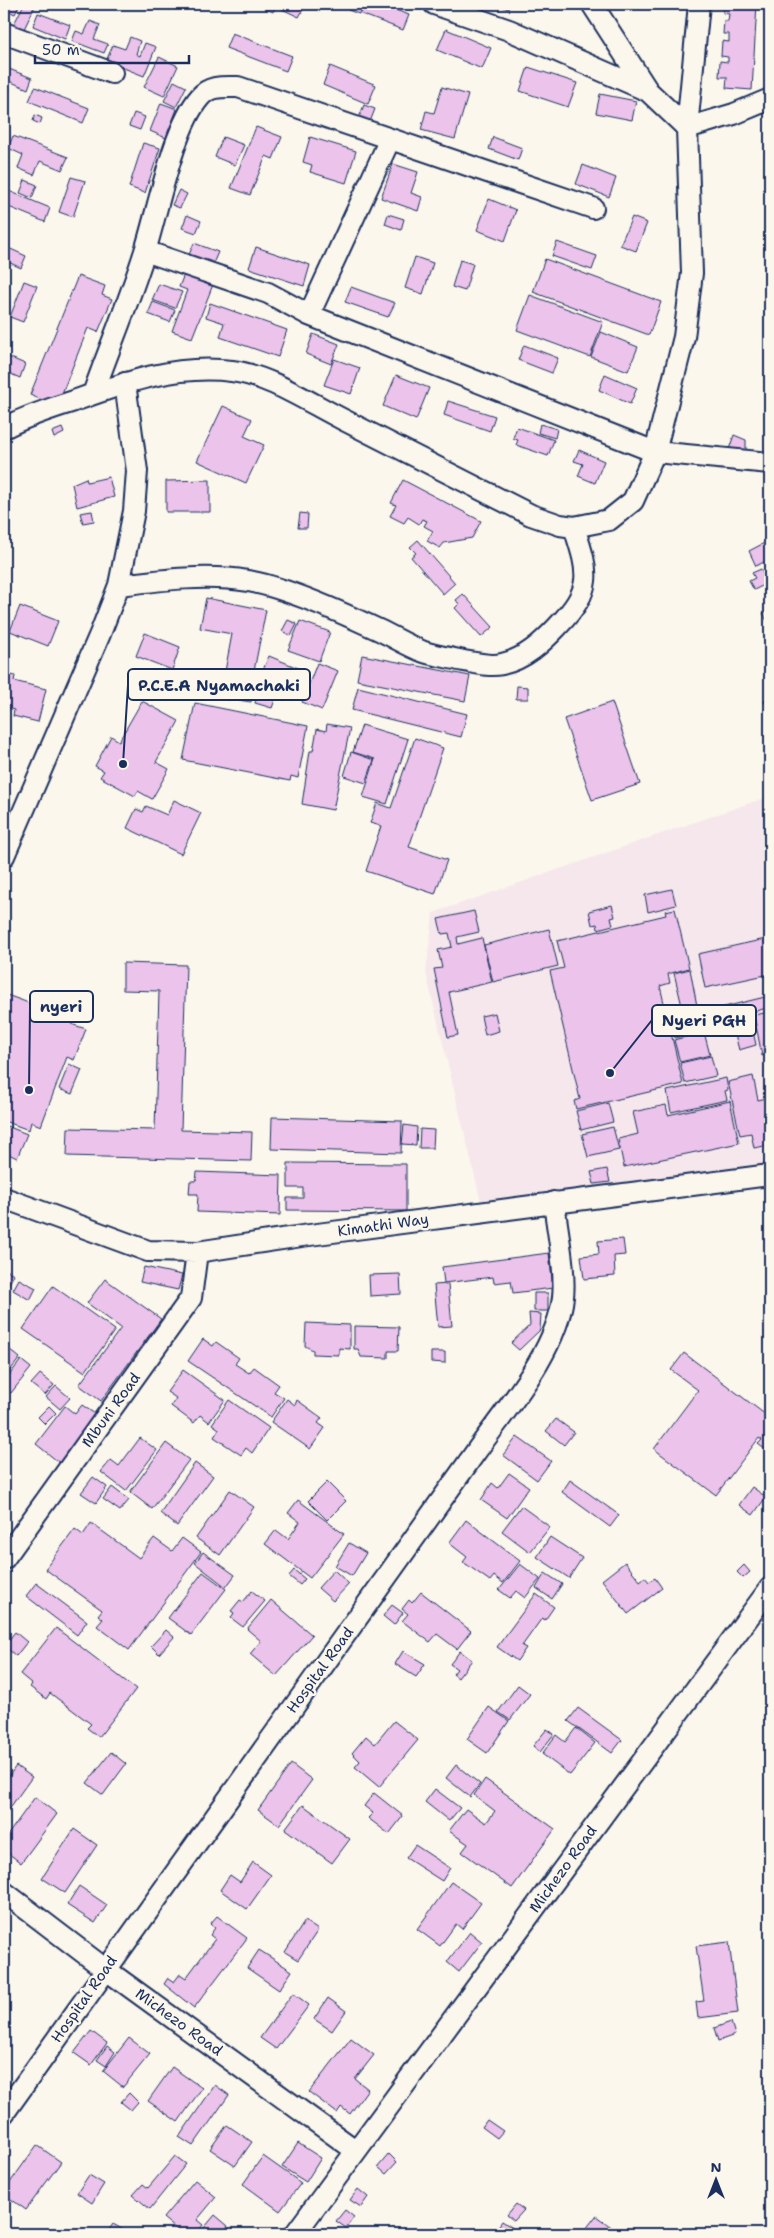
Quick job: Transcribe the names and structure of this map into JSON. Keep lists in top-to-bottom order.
{
  "streets": {
    "street": [
      "Kimathi Way",
      "Mbuni Road",
      "Hospital Road",
      "Michezo Road"
    ]
  },
  "crossings": [
    ["Kimathi Way", "Mbuni Road"],
    ["Kimathi Way", "Hospital Road"],
    ["Hospital Road", "Michezo Road"]
  ],
  "places": ["P.C.E.A Nyamachaki", "Nyeri PGH", "nyeri"],
  "scale_bar": "50 m",
  "north": "top"
}
